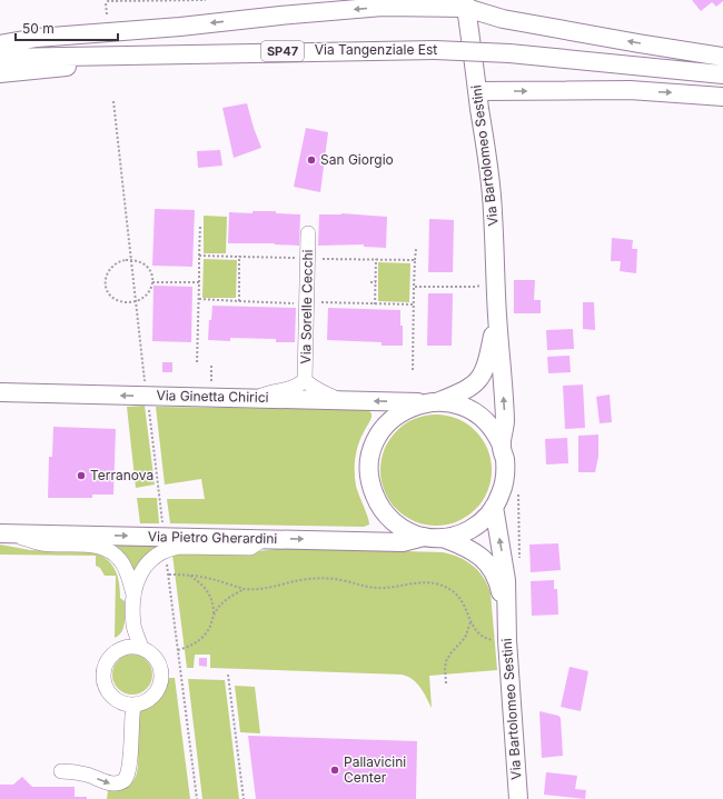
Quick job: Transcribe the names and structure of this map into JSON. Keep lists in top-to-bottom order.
{
  "streets": {
    "main road": [
      "Via Tangenziale Est",
      "SP47",
      "Via Bartolomeo Sestini",
      "Via Ginetta Chirici",
      "Via Pietro Gherardini"
    ],
    "street": ["Via Sorelle Cecchi"]
  },
  "crossings": [
    ["Via Ginetta Chirici", "Via Pietro Gherardini"]
  ],
  "one_way": ["Via Ginetta Chirici", "Via Pietro Gherardini"],
  "places": ["San Giorgio", "Terranova", "Pallavicini Center"],
  "scale_bar": "50 m"
}
